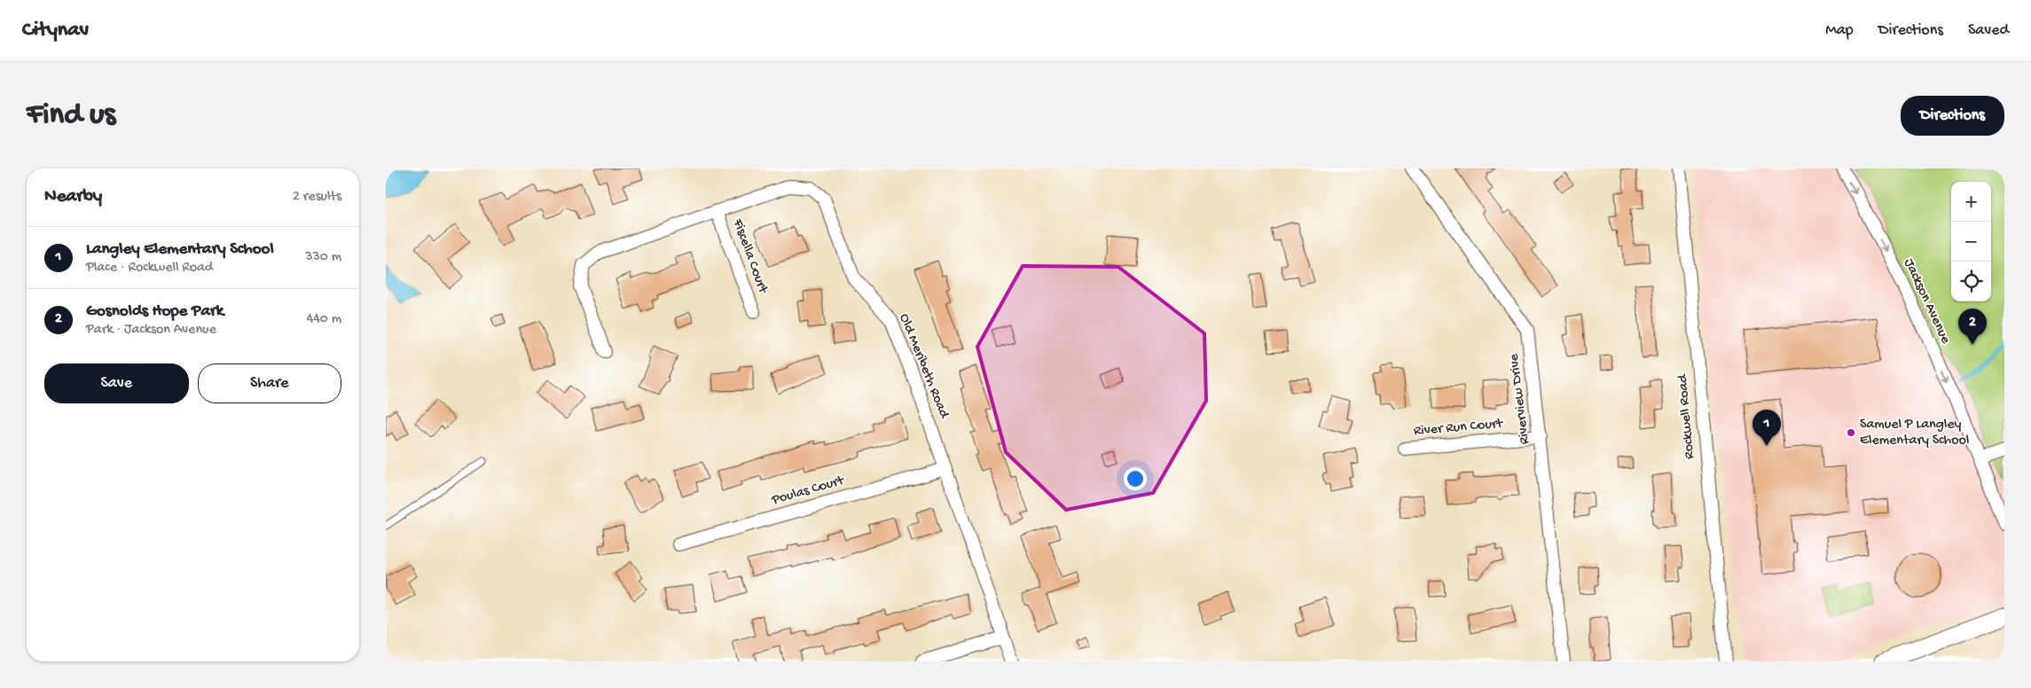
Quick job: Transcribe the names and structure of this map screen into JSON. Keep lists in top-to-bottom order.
{
  "streets": {
    "street": [
      "Fiscella Court",
      "Jackson Avenue",
      "Old Meribeth Road",
      "Riverview Drive",
      "Rockwell Road",
      "River Run Court",
      "Poulas Court"
    ]
  },
  "crossings": [
    ["Fiscella Court", "Old Meribeth Road"],
    ["Old Meribeth Road", "Poulas Court"],
    ["Riverview Drive", "River Run Court"]
  ],
  "one_way": ["Jackson Avenue"],
  "places": ["Samuel P Langley Elementary School"],
  "page": {
    "header": "Citynav",
    "nav": ["Map", "Directions", "Saved"],
    "buttons": [
      "Directions",
      ["Save", "Share"]
    ],
    "title": "Find us",
    "heading": ["Nearby", "2 results"],
    "map_buttons": ["+", "−"],
    "list": [
      {
        "mark": "1",
        "name": "Langley Elementary School",
        "note": "Place · Rockwell Road",
        "value": "330 m"
      },
      {
        "mark": "2",
        "name": "Gosnolds Hope Park",
        "note": "Park · Jackson Avenue",
        "value": "440 m"
      }
    ],
    "pins": ["2", "1"]
  }
}
